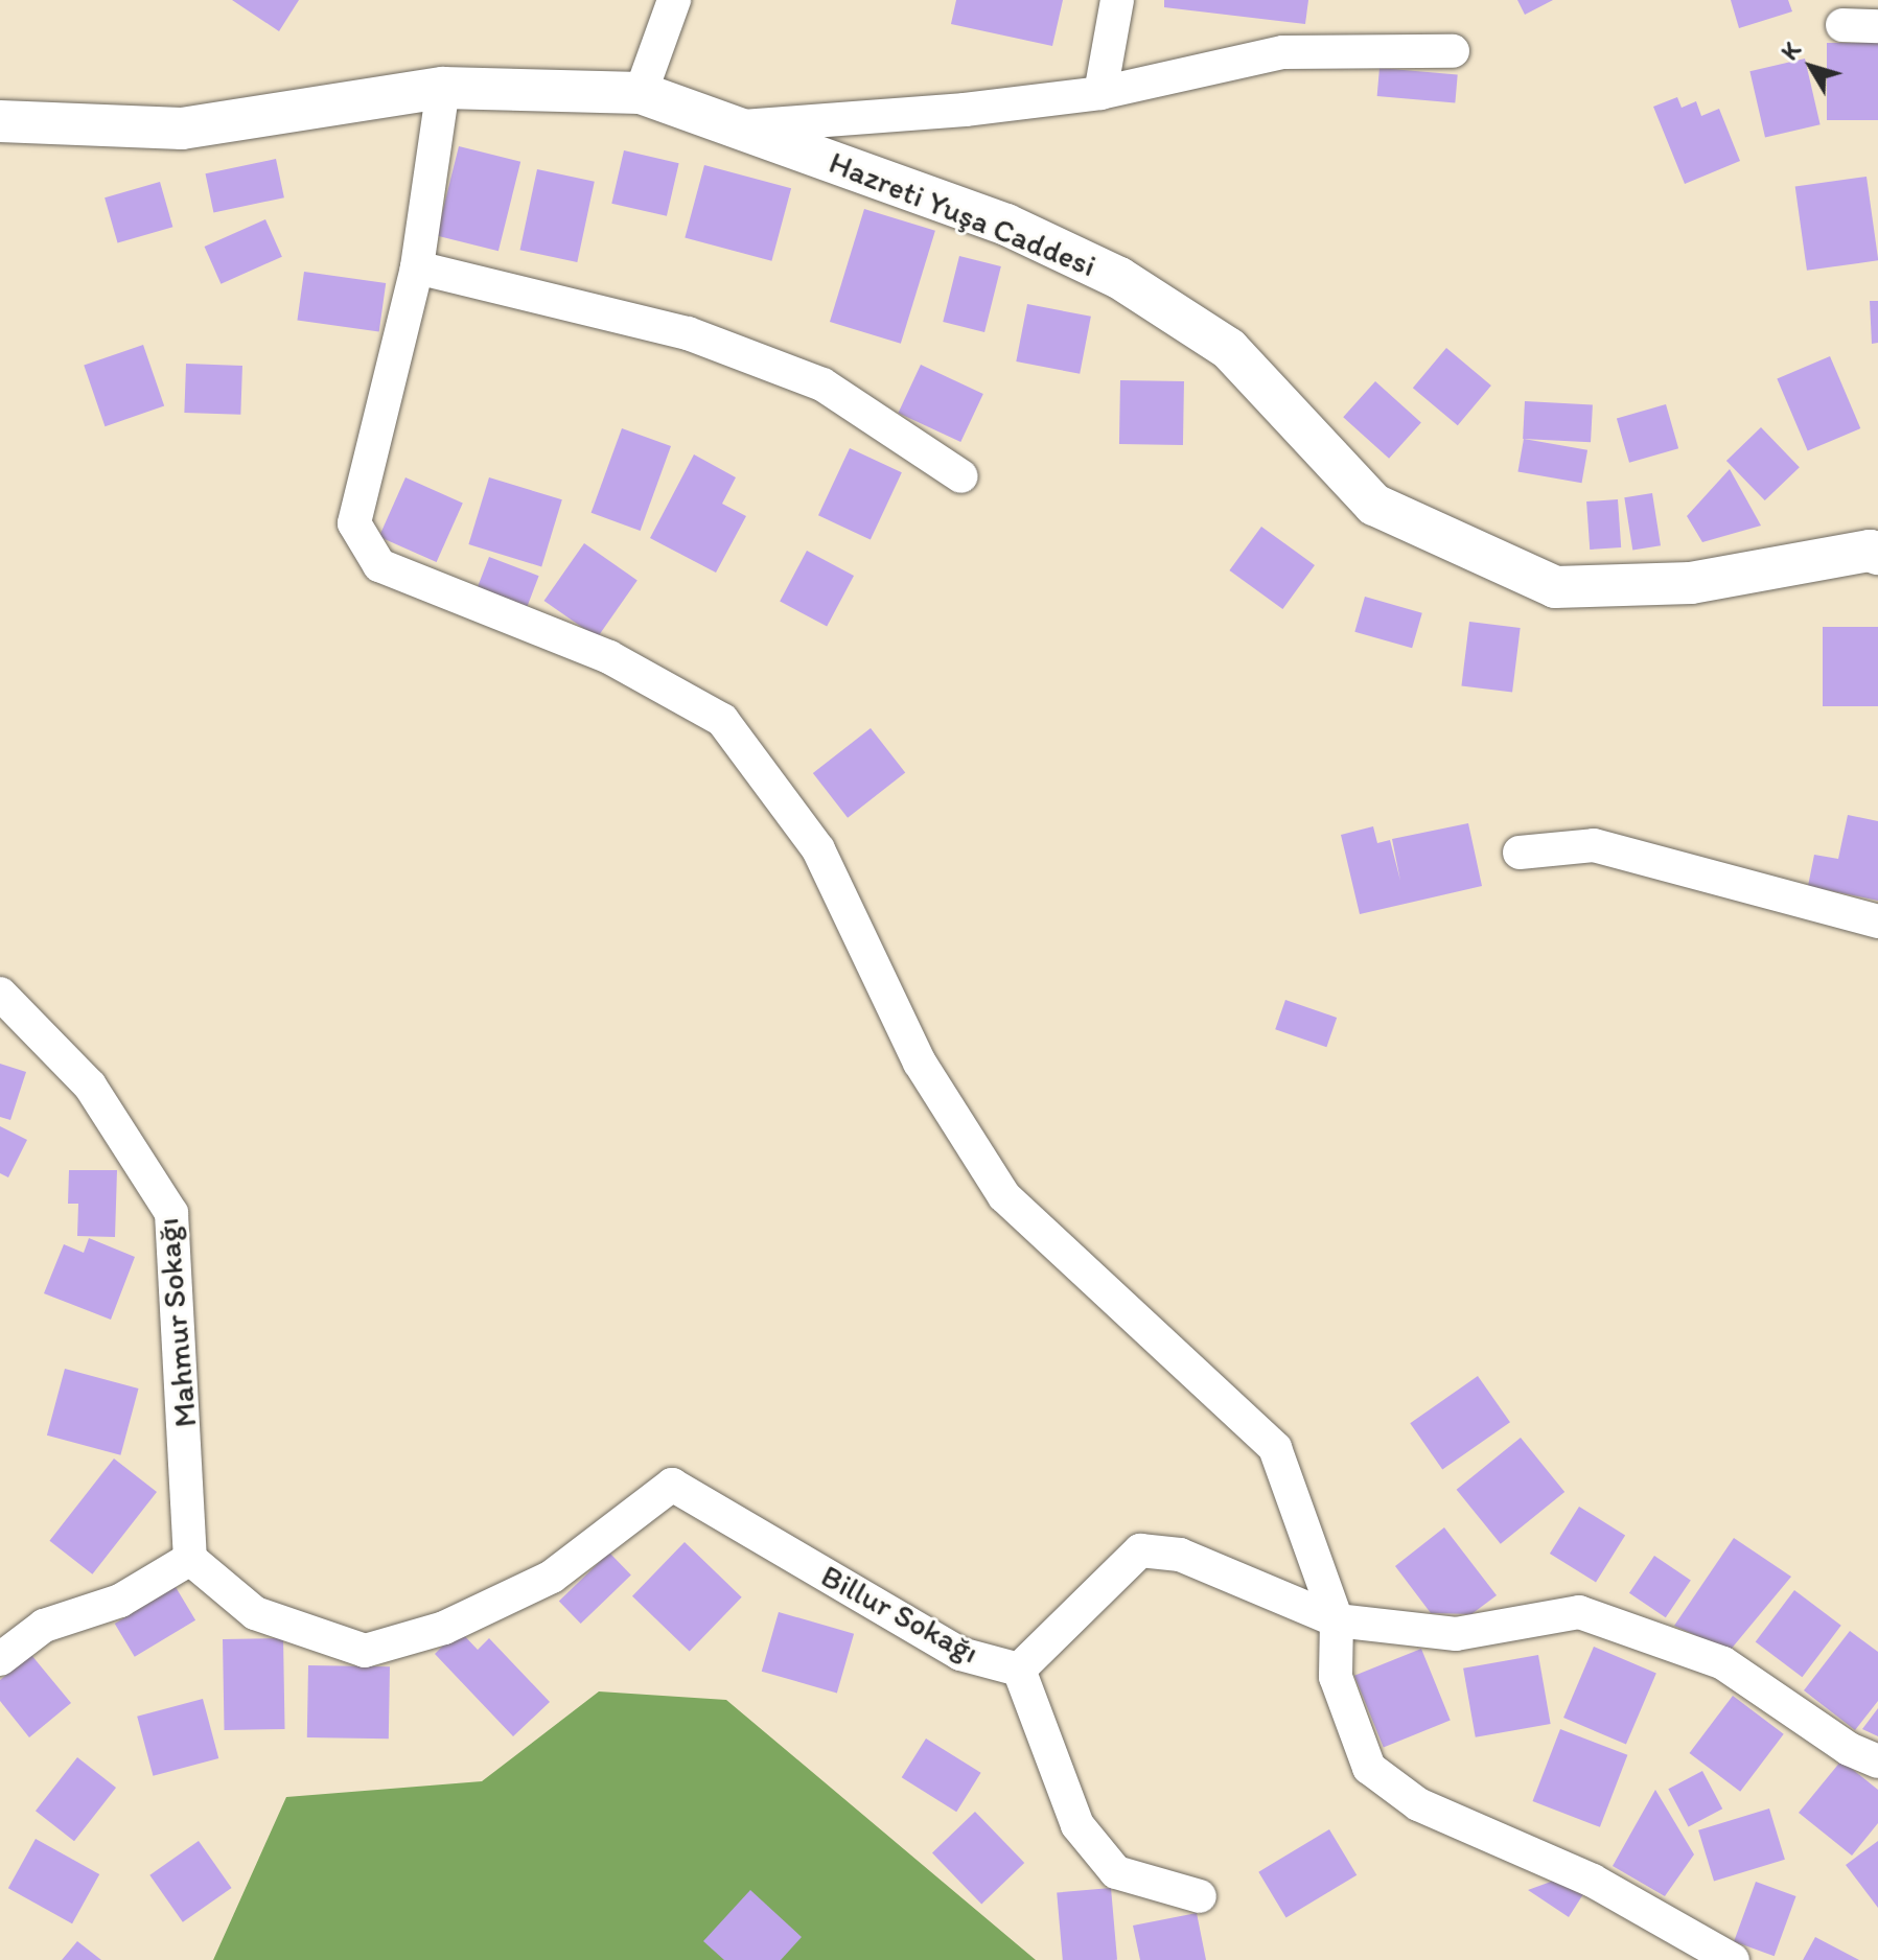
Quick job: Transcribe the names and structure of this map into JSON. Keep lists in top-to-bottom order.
{
  "streets": {
    "street": ["Hazreti Yuşa Caddesi", "Mahmur Sokağı", "Billur Sokağı"]
  },
  "crossings": [
    ["Mahmur Sokağı", "Billur Sokağı"]
  ],
  "north": "top left"
}
